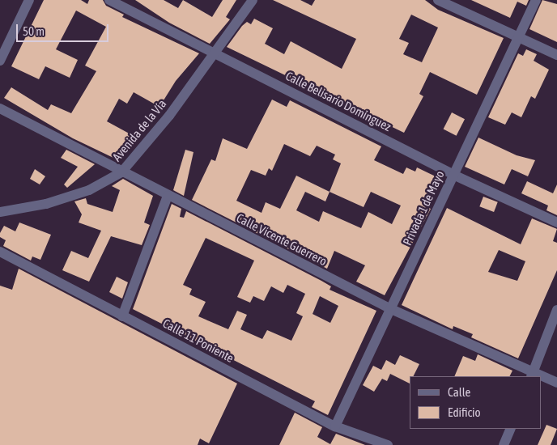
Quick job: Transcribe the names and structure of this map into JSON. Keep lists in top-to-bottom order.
{
  "streets": {
    "street": [
      "Calle Belisario Domínguez",
      "Avenida de la Vía",
      "Privada 1 de Mayo",
      "Calle Vicente Guerrero",
      "Calle 11 Poniente"
    ]
  },
  "crossings": [
    ["Calle Belisario Domínguez", "Avenida de la Vía"],
    ["Calle Belisario Domínguez", "Privada 1 de Mayo"],
    ["Avenida de la Vía", "Calle Vicente Guerrero"],
    ["Privada 1 de Mayo", "Calle Vicente Guerrero"],
    ["Privada 1 de Mayo", "Calle 11 Poniente"]
  ],
  "legend": ["Calle", "Edificio"],
  "scale_bar": "50 m"
}
